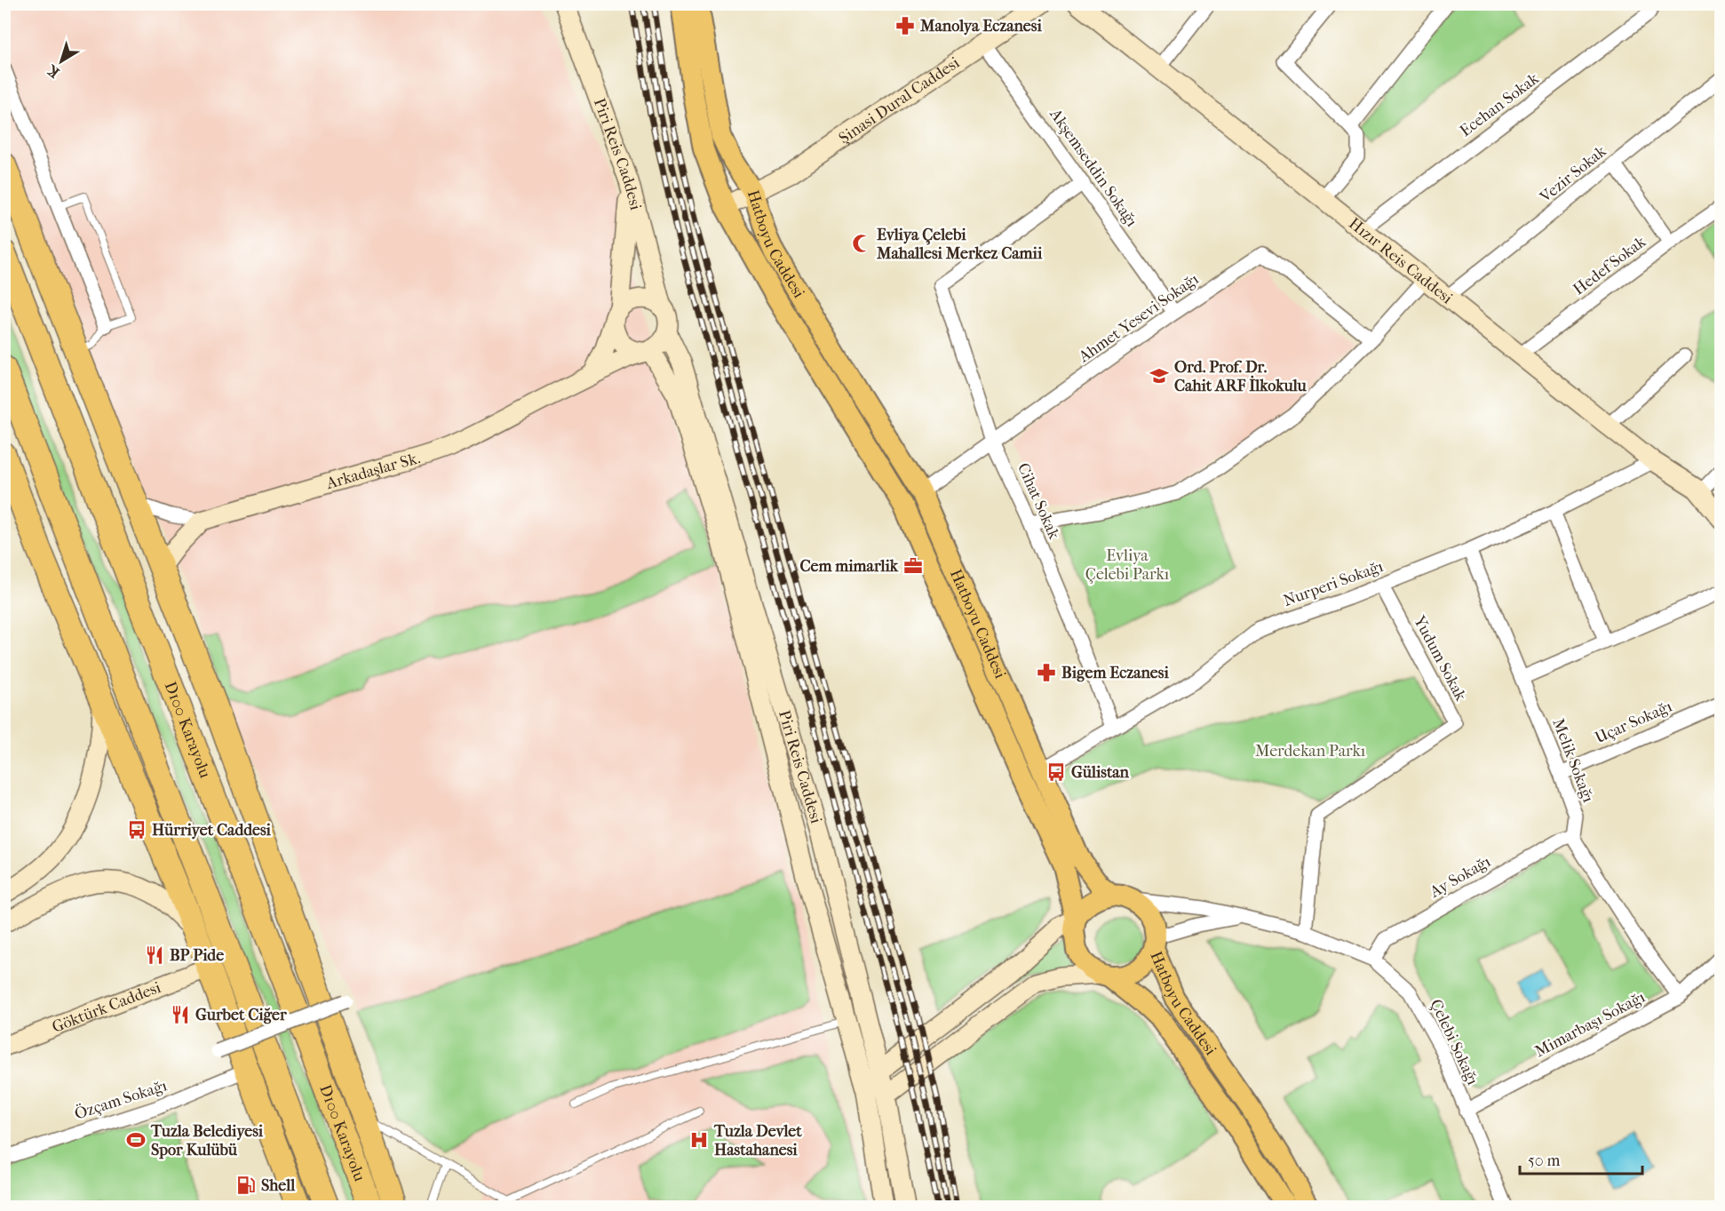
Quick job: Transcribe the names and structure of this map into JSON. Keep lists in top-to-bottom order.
{
  "streets": {
    "highway": ["D100 Karayolu"],
    "main road": ["Hatboyu Caddesi"],
    "street": [
      "Şinasi Dural Caddesi",
      "Ecehan Sokak",
      "Piri Reis Caddesi",
      "Akşemseddin Sokağı",
      "Vezir Sokak",
      "Hızır Reis Caddesi",
      "Hedef Sokak",
      "Ahmet Yesevi Sokağı",
      "Arkadaşlar Sk.",
      "Cihat Sokak",
      "Nurperi Sokağı",
      "Yudum Sokak",
      "Uçar Sokağı",
      "Melik Sokağı",
      "Ay Sokağı",
      "Göktürk Caddesi",
      "Mimarbaşı Sokağı",
      "Çelebi Sokağı",
      "Özçam Sokağı"
    ]
  },
  "crossings": [
    ["Şinasi Dural Caddesi", "Akşemseddin Sokağı"],
    ["Şinasi Dural Caddesi", "Hatboyu Caddesi"],
    ["Ecehan Sokak", "Hızır Reis Caddesi"],
    ["Piri Reis Caddesi", "Arkadaşlar Sk."],
    ["Akşemseddin Sokağı", "Ahmet Yesevi Sokağı"],
    ["Akşemseddin Sokağı", "Cihat Sokak"],
    ["Vezir Sokak", "Hızır Reis Caddesi"],
    ["Vezir Sokak", "Hedef Sokak"],
    ["Hatboyu Caddesi", "Ahmet Yesevi Sokağı"],
    ["Hatboyu Caddesi", "Nurperi Sokağı"],
    ["Hatboyu Caddesi", "Çelebi Sokağı"],
    ["Hızır Reis Caddesi", "Hedef Sokak"],
    ["Hızır Reis Caddesi", "Nurperi Sokağı"],
    ["Ahmet Yesevi Sokağı", "Cihat Sokak"],
    ["Cihat Sokak", "Nurperi Sokağı"],
    ["Nurperi Sokağı", "Yudum Sokak"],
    ["Nurperi Sokağı", "Melik Sokağı"],
    ["Yudum Sokak", "Çelebi Sokağı"],
    ["Uçar Sokağı", "Melik Sokağı"],
    ["Melik Sokağı", "Ay Sokağı"],
    ["Ay Sokağı", "Çelebi Sokağı"],
    ["Mimarbaşı Sokağı", "Çelebi Sokağı"]
  ],
  "parks": ["Evliya Çelebi Parkı", "Merdekan Parkı"],
  "places": {
    "pharmacy": ["Manolya Eczanesi", "Bigem Eczanesi"],
    "mosque": ["Evliya Çelebi Mahallesi Merkez Camii"],
    "school or university": ["Ord. Prof. Dr. Cahit ARF İlkokulu"],
    "office": ["Cem mimarlik"],
    "bus stop": ["Gülistan", "Hürriyet Caddesi"],
    "restaurant": ["BP Pide", "Gurbet Ciğer"],
    "sports": ["Tuzla Belediyesi Spor Kulübü"],
    "hospital": ["Tuzla Devlet Hastahanesi"],
    "fuel station": ["Shell"]
  },
  "scale_bar": "50 m",
  "north": "bottom left"
}
